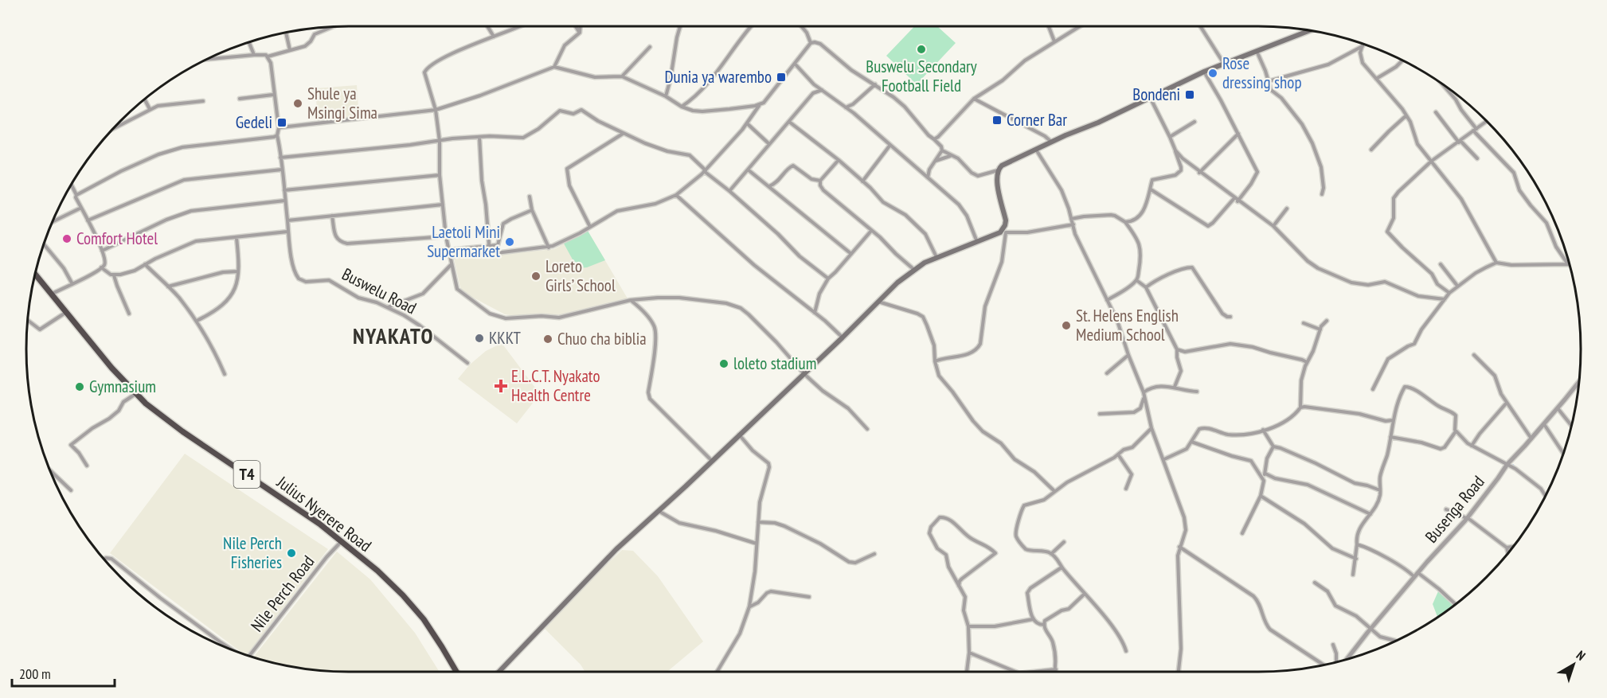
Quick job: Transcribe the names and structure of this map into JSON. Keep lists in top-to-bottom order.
{
  "streets": {
    "highway": ["T4", "Julius Nyerere Road"],
    "street": ["Buswelu Road", "Busenga Road", "Nile Perch Road"]
  },
  "crossings": [
    ["Julius Nyerere Road", "Nile Perch Road"]
  ],
  "districts": ["NYAKATO"],
  "places": {
    "other": [
      "Buswelu Secondary Football Field",
      "Rose dressing shop",
      "Shule ya Msingi Sima",
      "Comfort Hotel",
      "Laetoli Mini Supermarket",
      "Loreto Girls’ School",
      "St. Helens English Medium School",
      "KKKT",
      "Chuo cha biblia",
      "loleto stadium",
      "Gymnasium",
      "Nile Perch Fisheries"
    ],
    "transit": [
      "Dunia ya warembo",
      "Bondeni",
      "Corner Bar",
      "Gedeli"
    ],
    "health": ["E.L.C.T. Nyakato Health Centre"]
  },
  "scale_bar": "200 m",
  "north": "top right"
}
